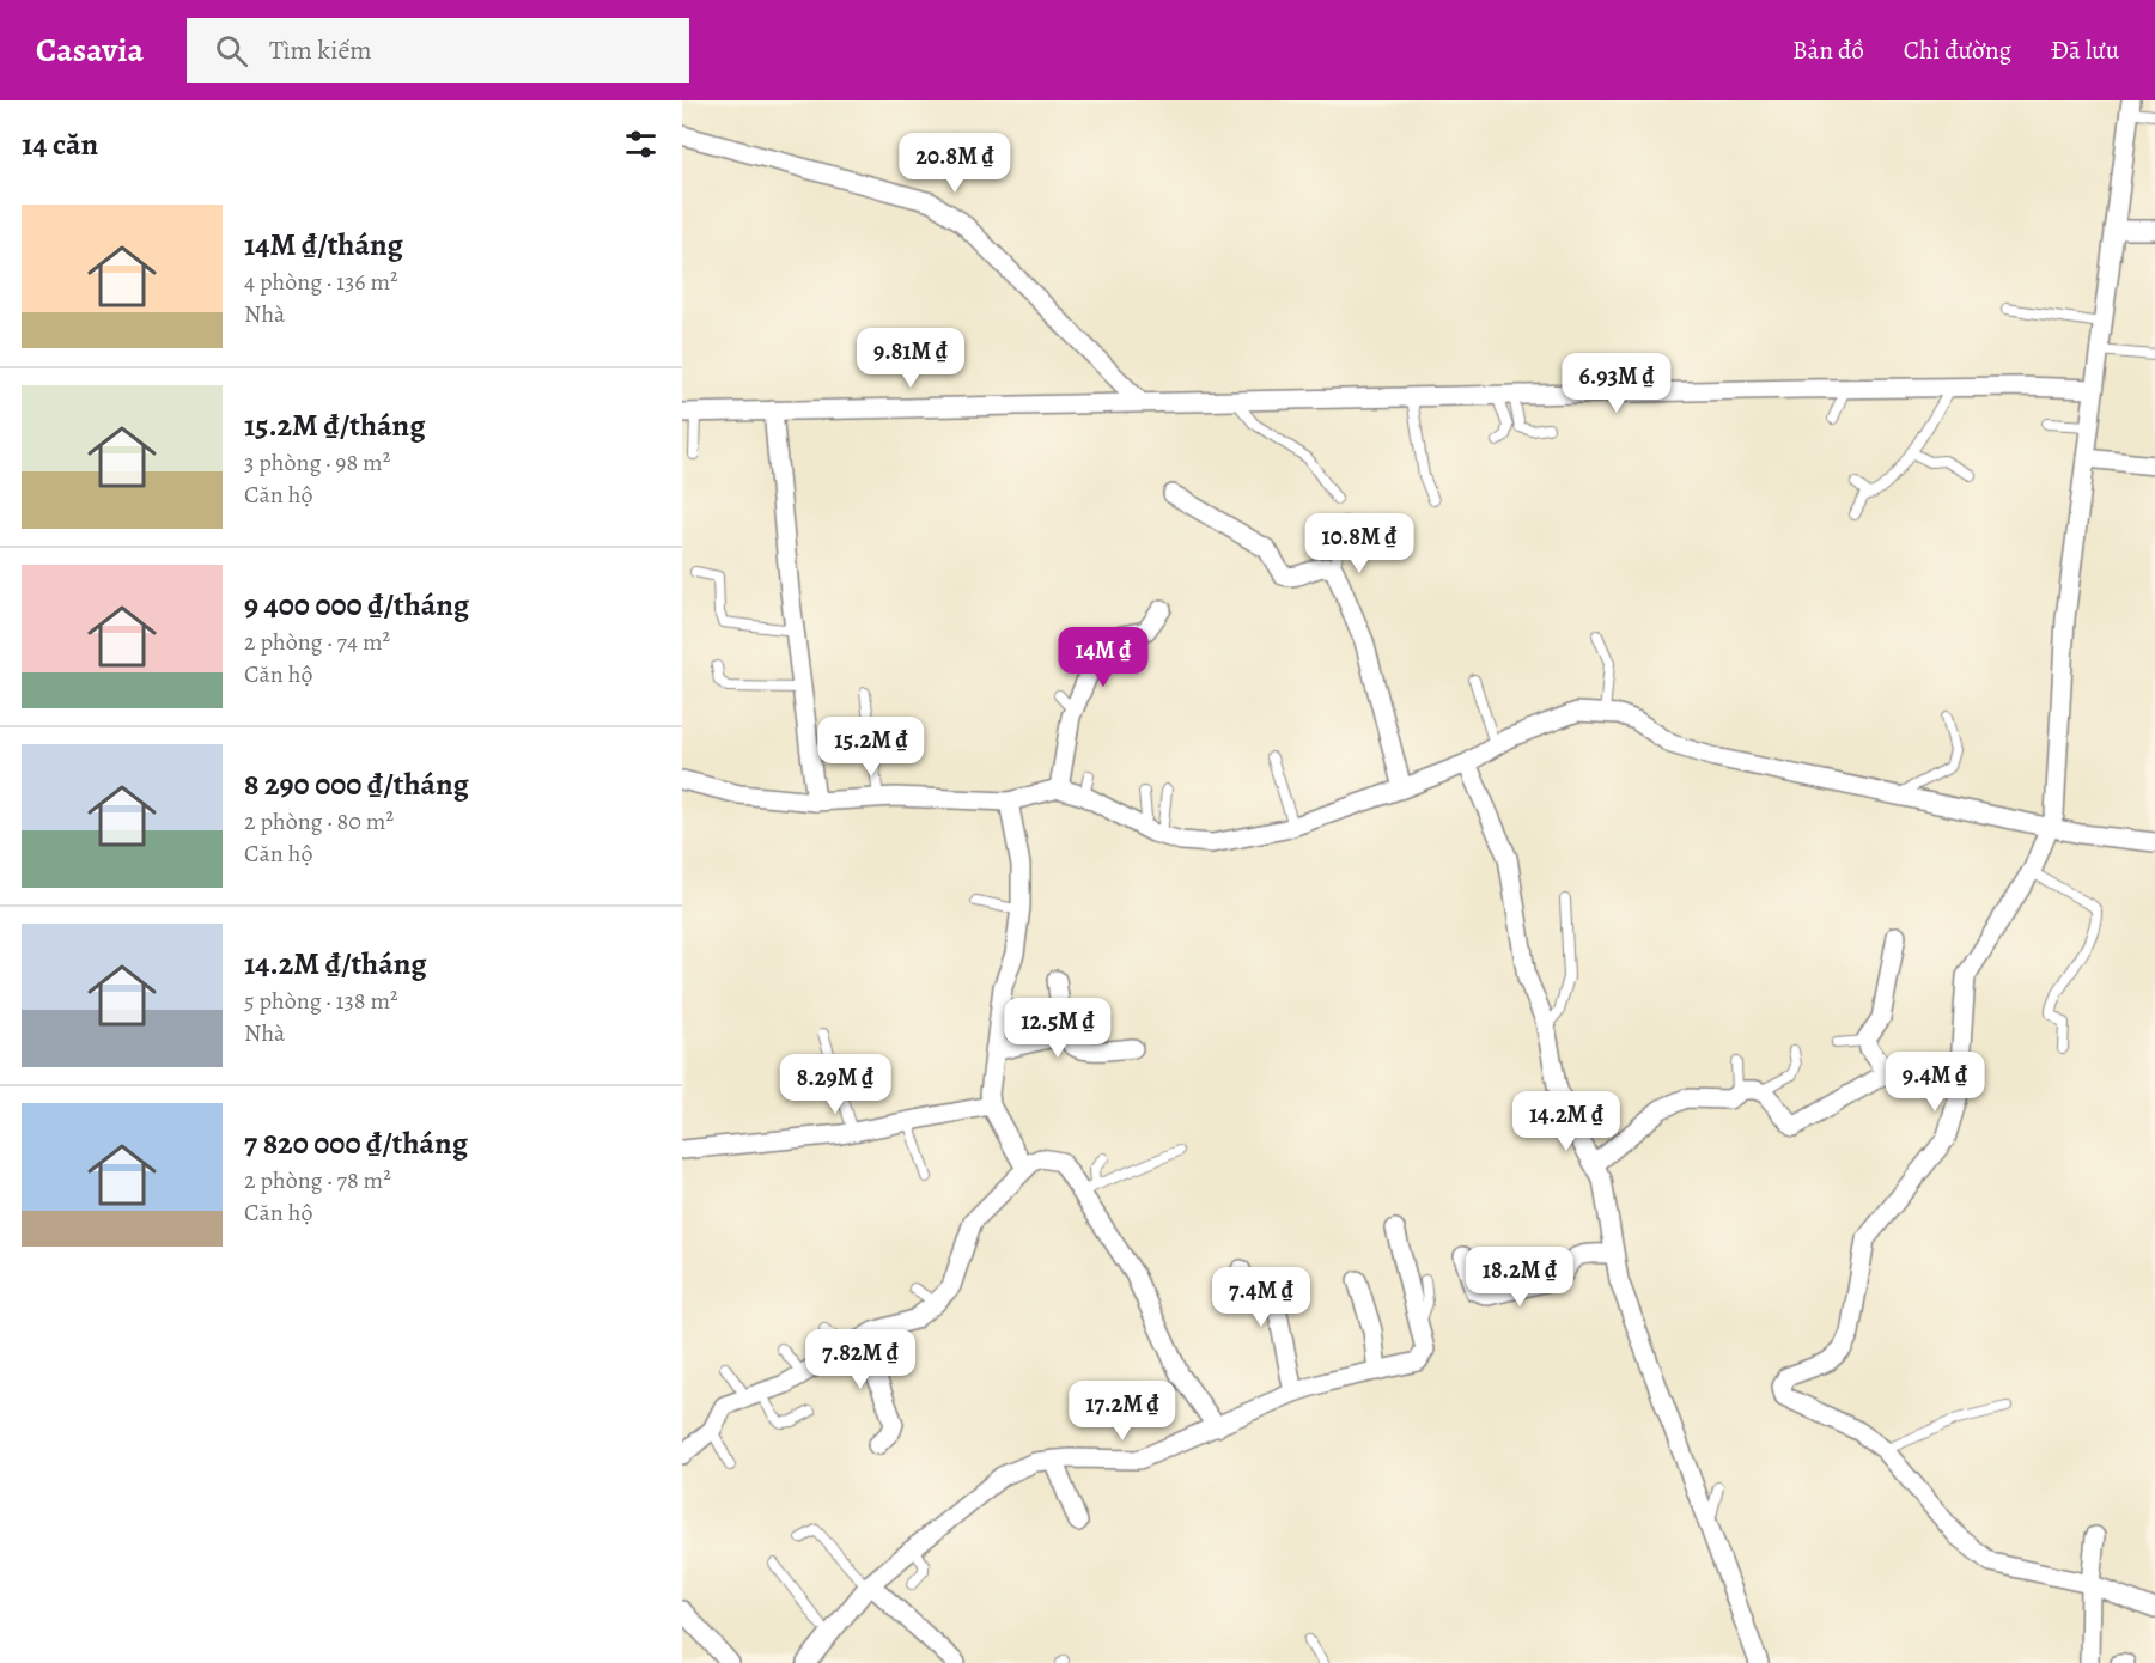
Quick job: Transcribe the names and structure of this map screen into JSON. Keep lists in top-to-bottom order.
{
  "page": {
    "header": "Casavia",
    "search": "Tìm kiếm",
    "nav": ["Bản đồ", "Chỉ đường", "Đã lưu"],
    "heading": "14 căn",
    "price": [
      "20.8M ₫",
      "9.81M ₫",
      "6.93M ₫",
      "10.8M ₫",
      "14M ₫",
      "15.2M ₫",
      "12.5M ₫",
      "9.4M ₫",
      "8.29M ₫",
      "14.2M ₫",
      "18.2M ₫",
      "7.4M ₫",
      "7.82M ₫",
      "17.2M ₫"
    ],
    "list": [
      {
        "name": "14M ₫/tháng",
        "note": "4 phòng · 136 m² · Nhà"
      },
      {
        "name": "15.2M ₫/tháng",
        "note": "3 phòng · 98 m² · Căn hộ"
      },
      {
        "name": "9 400 000 ₫/tháng",
        "note": "2 phòng · 74 m² · Căn hộ"
      },
      {
        "name": "8 290 000 ₫/tháng",
        "note": "2 phòng · 80 m² · Căn hộ"
      },
      {
        "name": "14.2M ₫/tháng",
        "note": "5 phòng · 138 m² · Nhà"
      },
      {
        "name": "7 820 000 ₫/tháng",
        "note": "2 phòng · 78 m² · Căn hộ"
      }
    ]
  }
}
